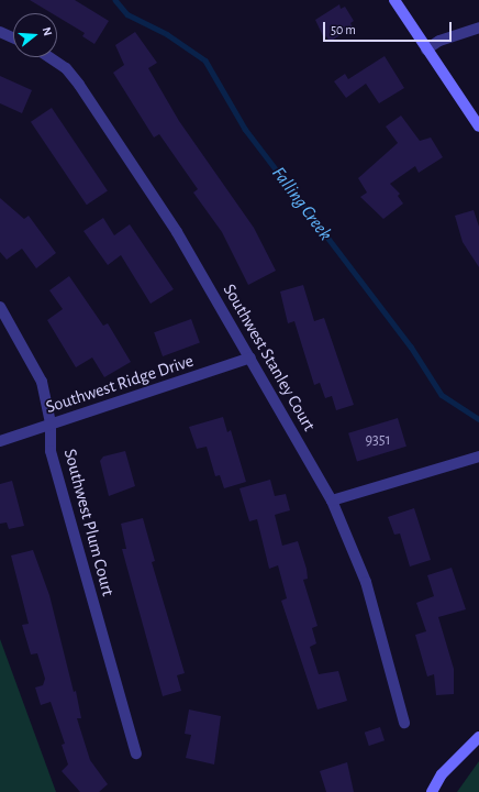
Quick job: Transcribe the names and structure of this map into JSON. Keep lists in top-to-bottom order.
{
  "streets": {
    "street": ["Southwest Stanley Court", "Southwest Ridge Drive", "Southwest Plum Court"]
  },
  "crossings": [
    ["Southwest Stanley Court", "Southwest Ridge Drive"],
    ["Southwest Ridge Drive", "Southwest Plum Court"]
  ],
  "water": ["Falling Creek"],
  "house_numbers": ["9351"],
  "scale_bar": "50 m",
  "north": "right"
}
